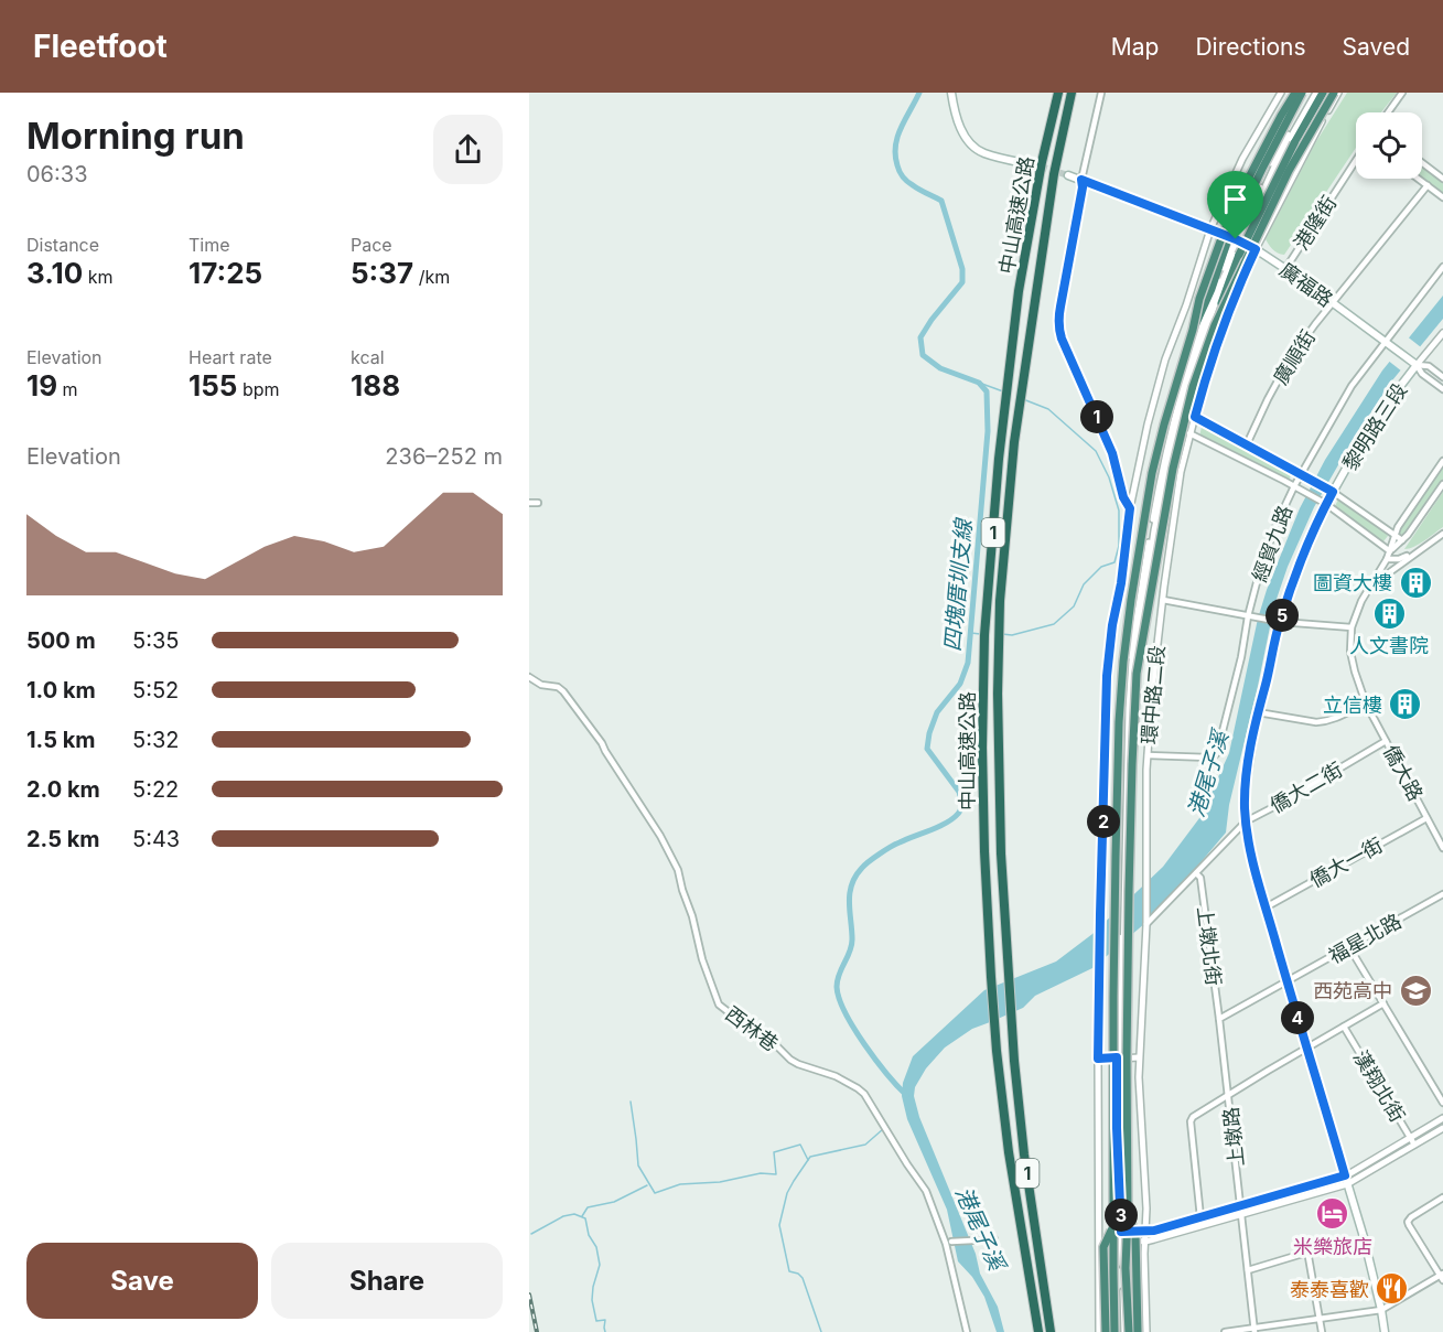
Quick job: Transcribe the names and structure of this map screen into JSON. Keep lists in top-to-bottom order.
{
  "streets": {
    "highway": ["中山高速公路", "1"],
    "main road": ["廣福路", "黎明路三段"],
    "street": [
      "港隆街",
      "廣順街",
      "經貿九路",
      "環中路二段",
      "僑大路",
      "僑大二街",
      "僑大一街",
      "福星北路",
      "上墩北街",
      "西林巷",
      "漢翔北街",
      "上墩路"
    ]
  },
  "crossings": [
    ["港隆街", "廣福路"],
    ["廣福路", "廣順街"],
    ["廣福路", "黎明路三段"],
    ["廣福路", "經貿九路"],
    ["廣福路", "環中路二段"],
    ["黎明路三段", "僑大二街"],
    ["黎明路三段", "僑大一街"],
    ["黎明路三段", "福星北路"],
    ["經貿九路", "環中路二段"],
    ["環中路二段", "僑大二街"],
    ["僑大路", "僑大二街"],
    ["僑大路", "僑大一街"],
    ["僑大二街", "上墩北街"],
    ["上墩北街", "上墩路"]
  ],
  "water": ["四塊厝圳支線", "港尾子溪"],
  "places": {
    "building": ["圖資大樓", "人文書院", "立信樓"],
    "school or university": ["西苑高中"],
    "hotel": ["米樂旅店"],
    "restaurant": ["泰泰喜歡"]
  },
  "page": {
    "header": "Fleetfoot",
    "nav": ["Map", "Directions", "Saved"],
    "heading": ["Morning run", "06:33"],
    "stats": [
      ["Distance", "3.10 km"],
      ["Time", "17:25"],
      ["Pace", "5:37 /km"],
      ["Elevation", "19 m"],
      ["Heart rate", "155 bpm"],
      ["kcal", "188"]
    ],
    "pins": [
      "1",
      "5",
      "2",
      "4",
      "3"
    ],
    "chart": ["Elevation", "236–252 m"],
    "list": [
      {
        "name": "500 m",
        "note": "5:35"
      },
      {
        "name": "1.0 km",
        "note": "5:52"
      },
      {
        "name": "1.5 km",
        "note": "5:32"
      },
      {
        "name": "2.0 km",
        "note": "5:22"
      },
      {
        "name": "2.5 km",
        "note": "5:43"
      }
    ],
    "buttons": ["Save", "Share"]
  }
}
